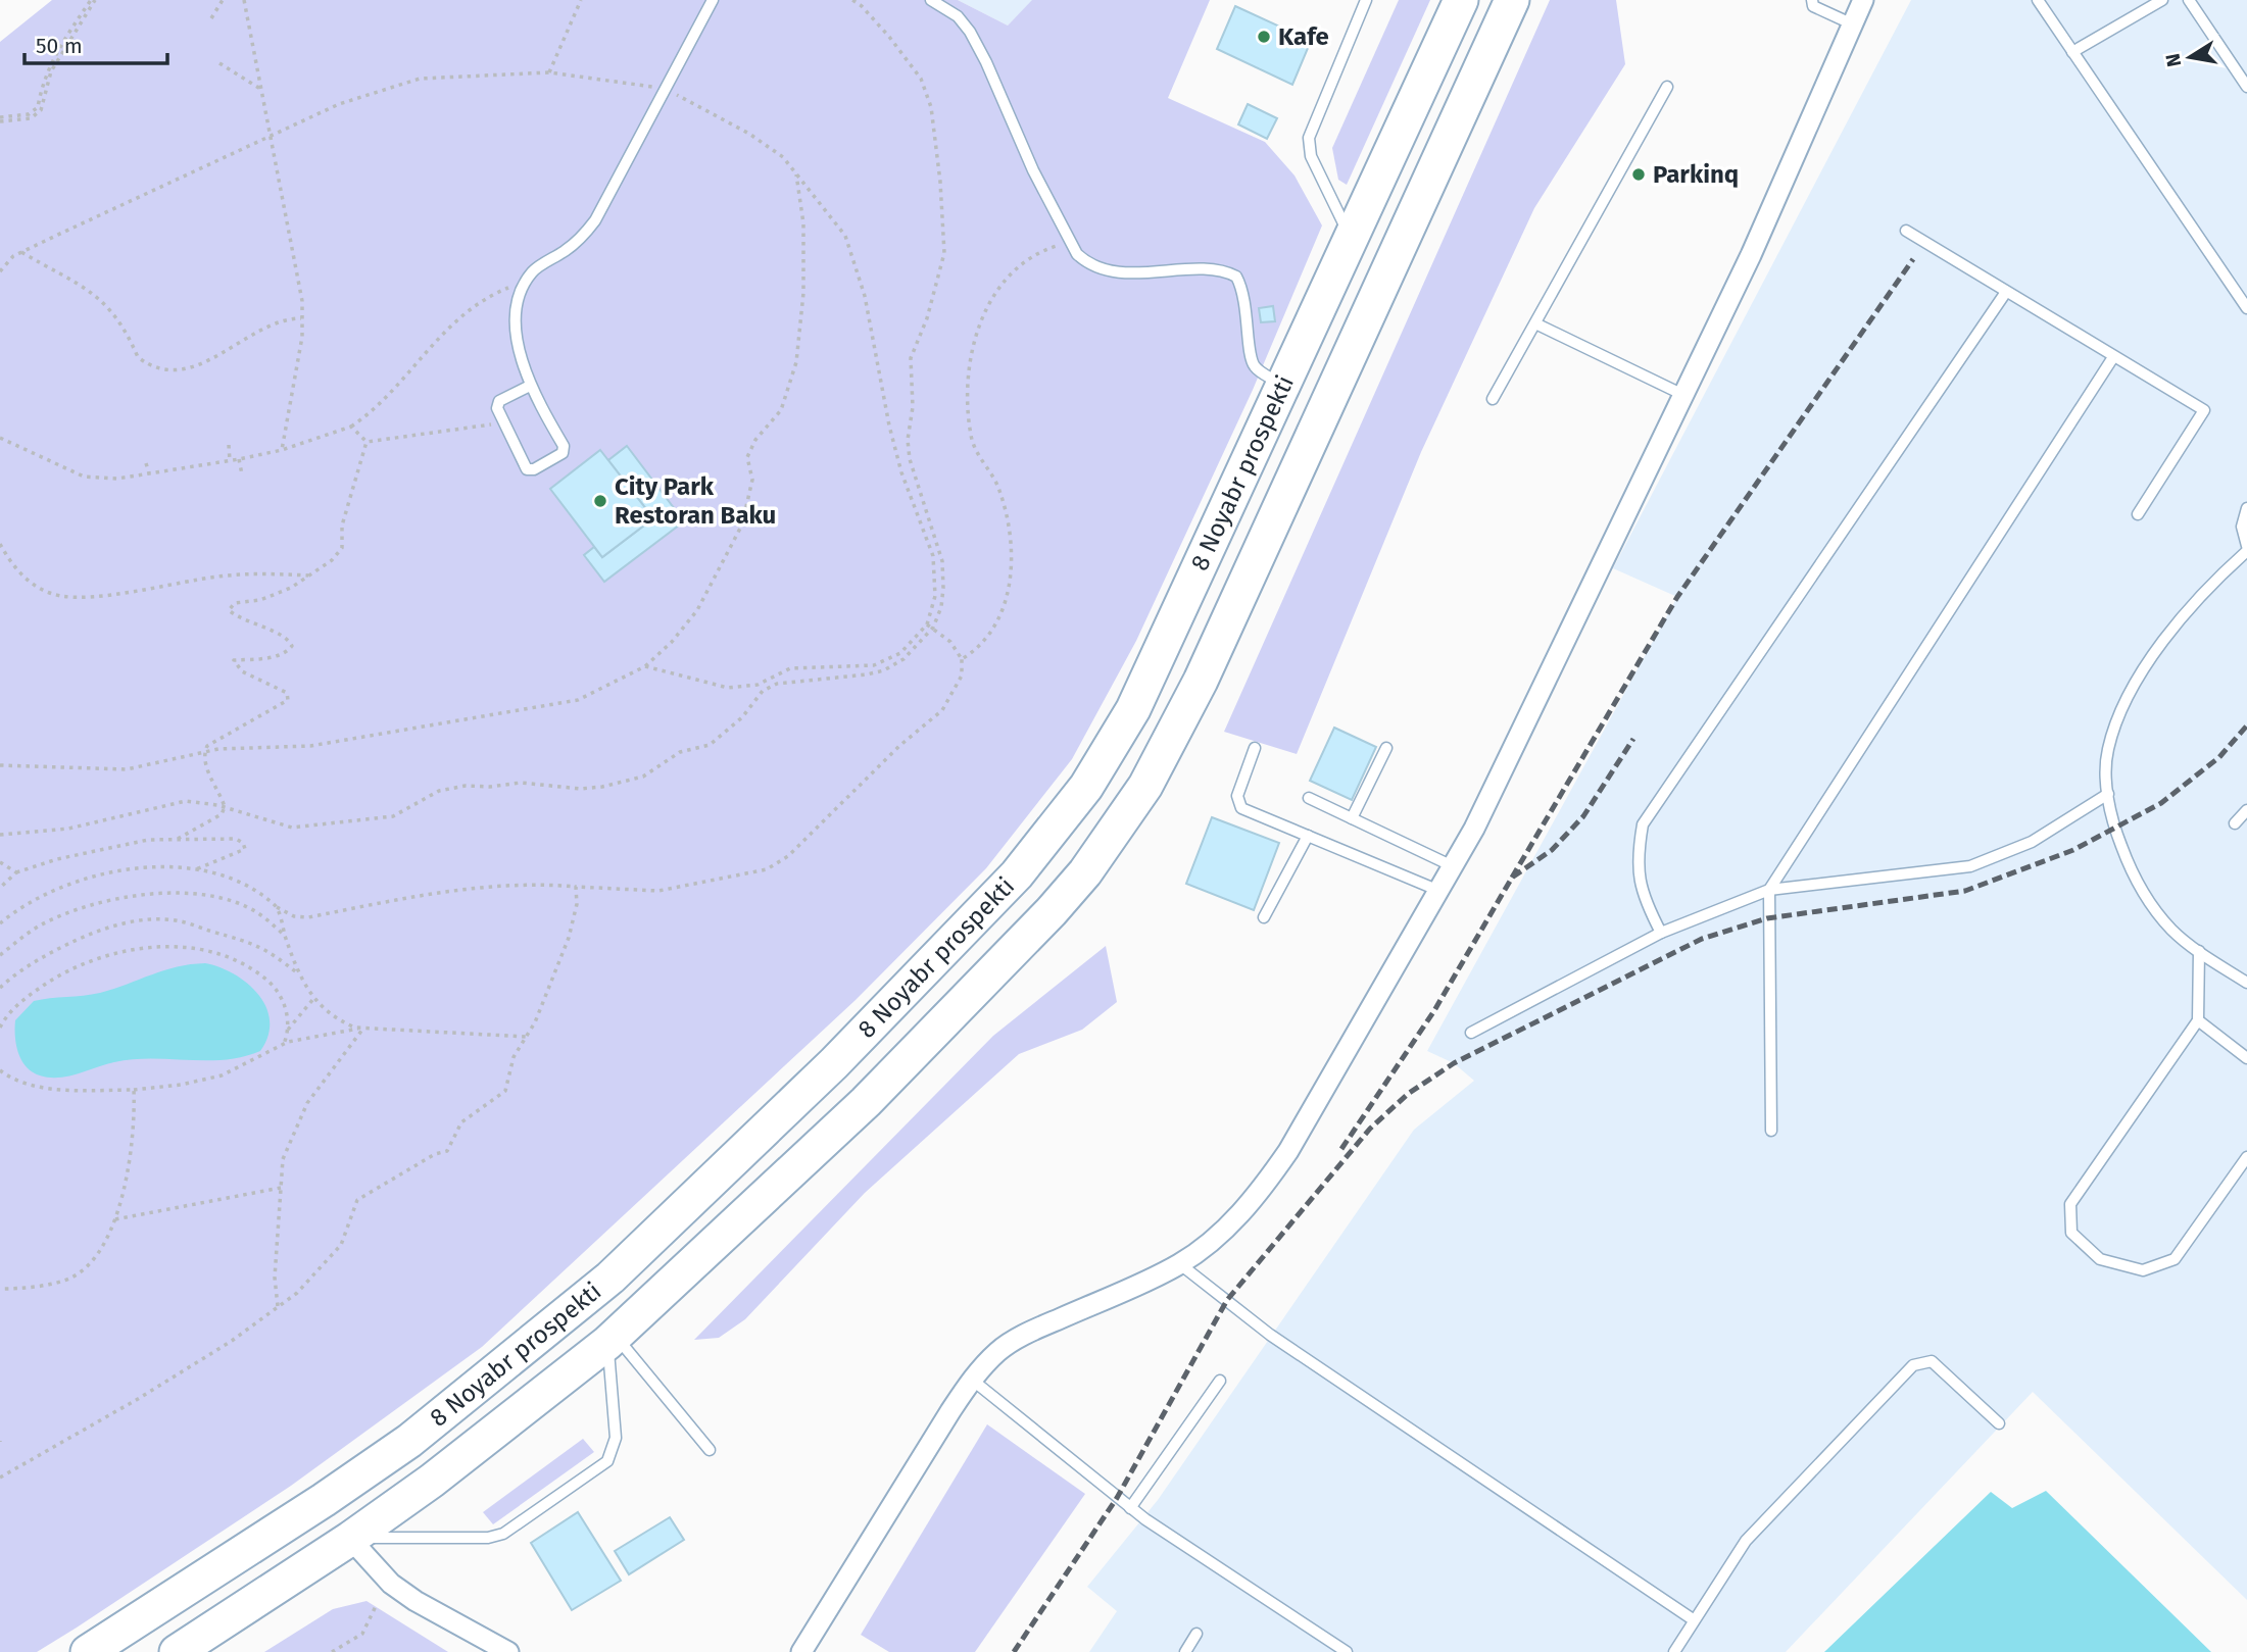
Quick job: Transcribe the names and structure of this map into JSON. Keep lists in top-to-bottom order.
{
  "streets": {
    "highway": ["8 Noyabr prospekti"]
  },
  "places": ["Kafe", "Parkinq", "City Park Restoran Baku"],
  "scale_bar": "50 m",
  "north": "left"
}
